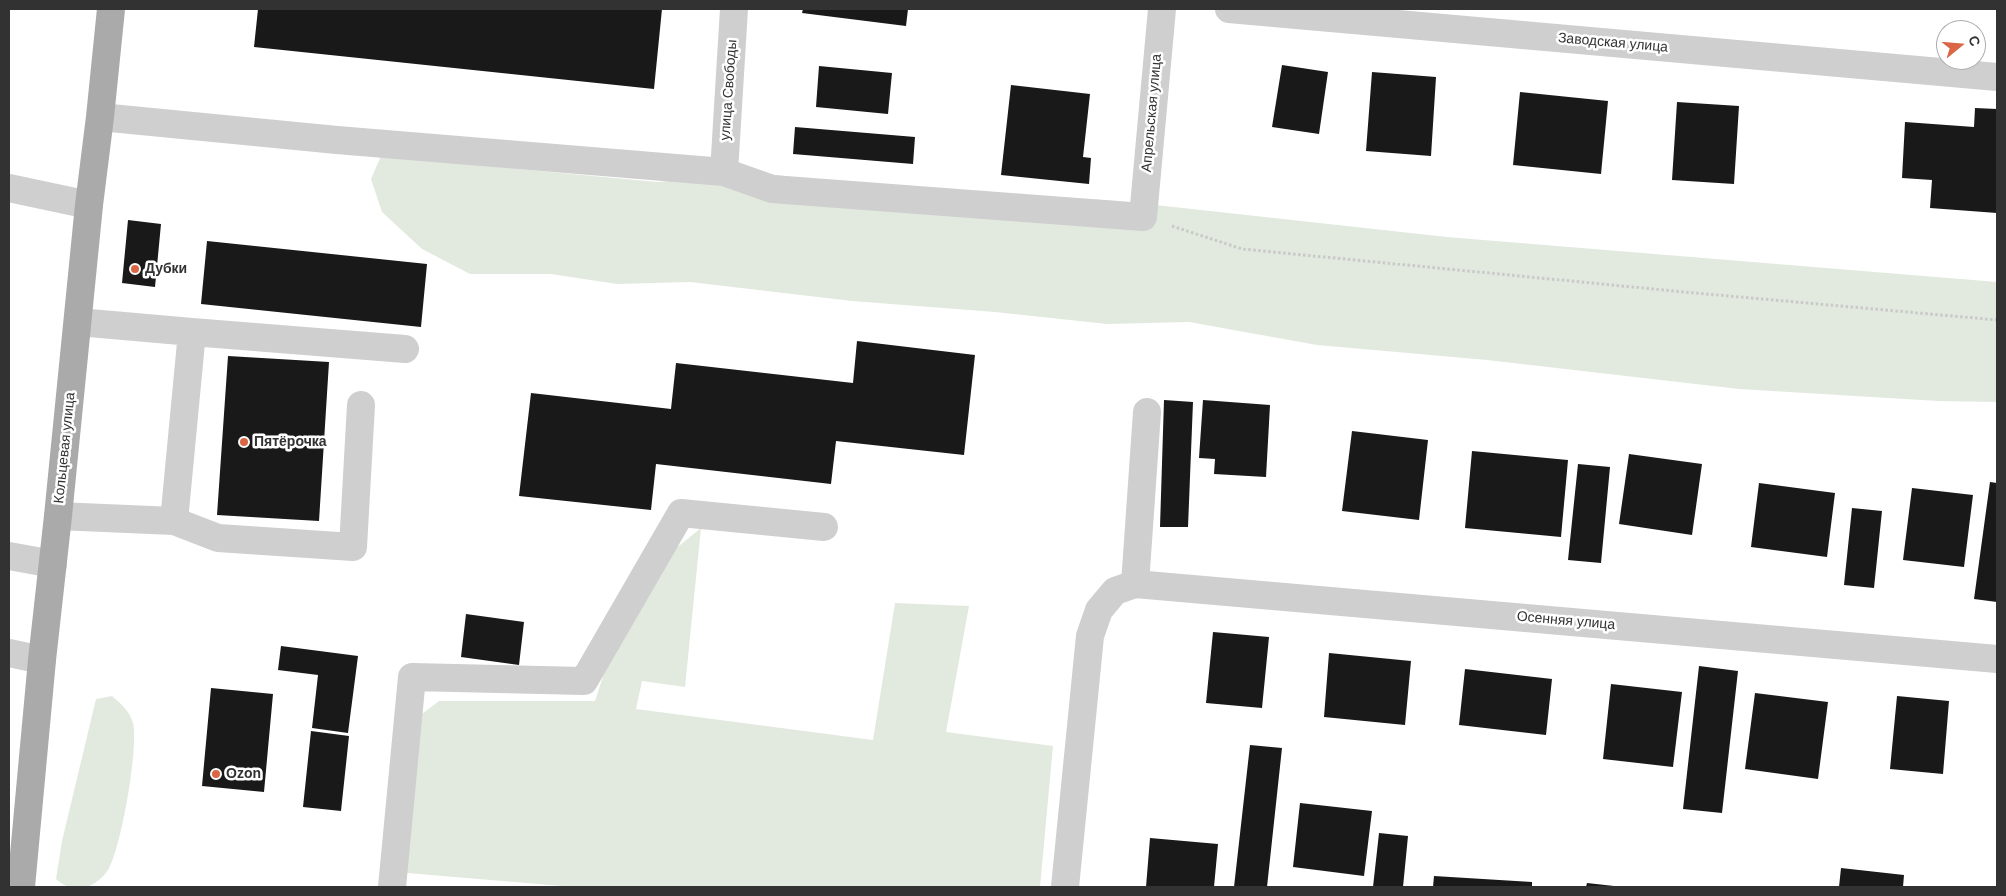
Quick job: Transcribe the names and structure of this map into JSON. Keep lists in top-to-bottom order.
{
  "streets": {
    "main road": ["Кольцевая улица"],
    "street": [
      "Заводская улица",
      "улица Свободы",
      "Апрельская улица",
      "Осенняя улица"
    ]
  },
  "places": ["Дубки", "Пятёрочка", "Ozon"],
  "north": "right"
}
